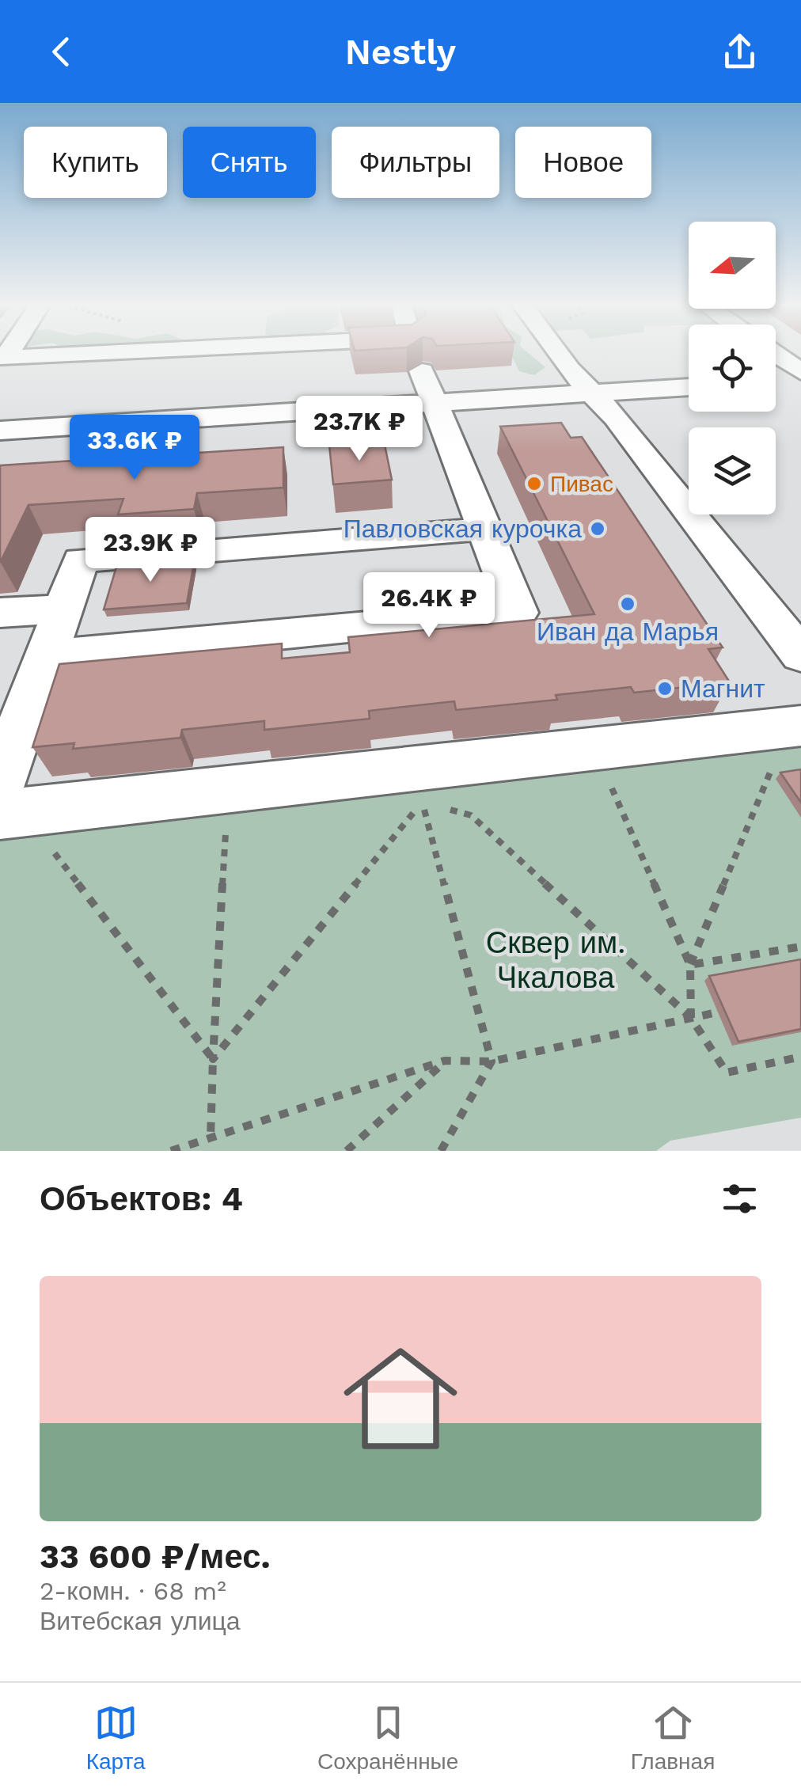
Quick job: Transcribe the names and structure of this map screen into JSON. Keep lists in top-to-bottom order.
{
  "parks": ["Сквер им. Чкалова"],
  "places": [
    "Пивас",
    "Павловская курочка",
    "Иван да Марья",
    "Магнит"
  ],
  "north": "left",
  "page": {
    "header": "Nestly",
    "chip": [
      "Купить",
      "Снять",
      "Фильтры",
      "Новое"
    ],
    "price": [
      "23.7K ₽",
      "33.6K ₽",
      "23.9K ₽",
      "26.4K ₽"
    ],
    "heading": "Объектов: 4",
    "list": [
      {
        "name": "33 600 ₽/мес.",
        "note": "2-комн. · 68 m² · Витебская улица"
      }
    ],
    "tabs": ["Карта", "Сохранённые", "Главная"]
  }
}
